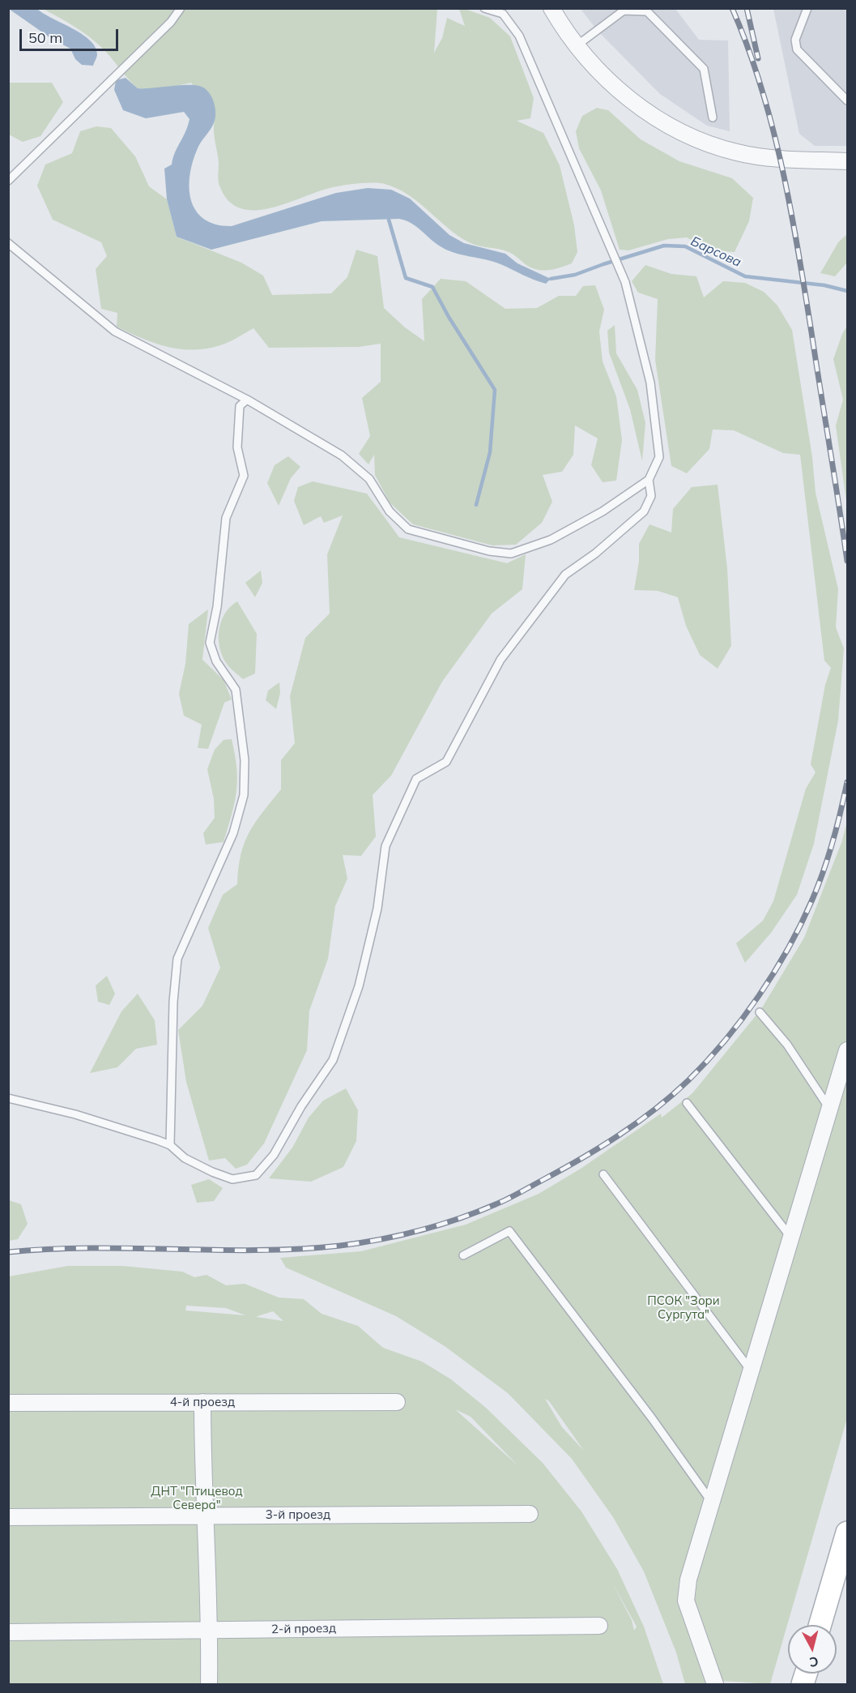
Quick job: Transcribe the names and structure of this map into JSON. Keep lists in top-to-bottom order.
{
  "streets": {
    "street": ["4-й проезд", "3-й проезд", "2-й проезд"]
  },
  "water": ["Барсова"],
  "parks": ["ПСОК \"Зори Сургута\"", "ДНТ \"Птицевод Севера\""],
  "scale_bar": "50 m",
  "north": "bottom"
}
